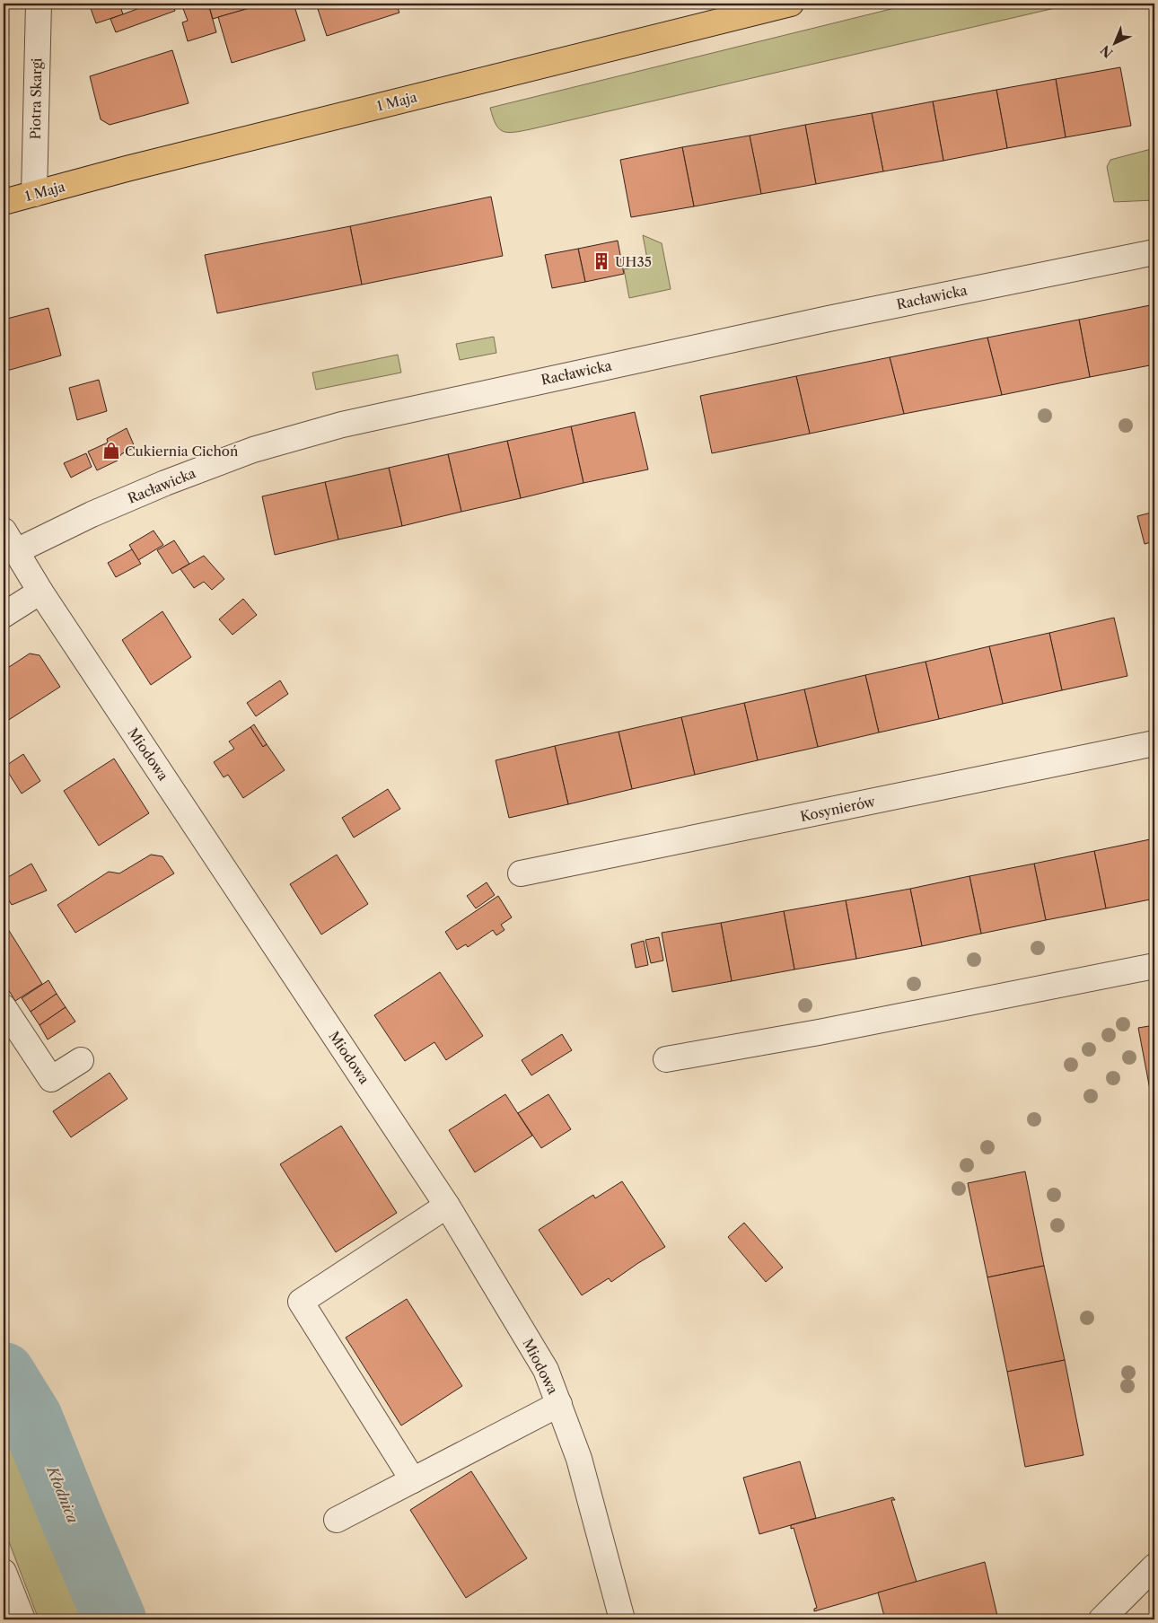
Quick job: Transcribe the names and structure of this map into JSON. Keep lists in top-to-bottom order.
{
  "streets": {
    "main road": ["1 Maja"],
    "street": [
      "Piotra Skargi",
      "Racławicka",
      "Miodowa",
      "Kosynierów"
    ]
  },
  "crossings": [
    ["Piotra Skargi", "1 Maja"],
    ["Racławicka", "Miodowa"]
  ],
  "water": ["Kłodnica"],
  "places": {
    "building": ["UH35"],
    "shop": ["Cukiernia Cichoń"]
  },
  "north": "bottom left"
}
